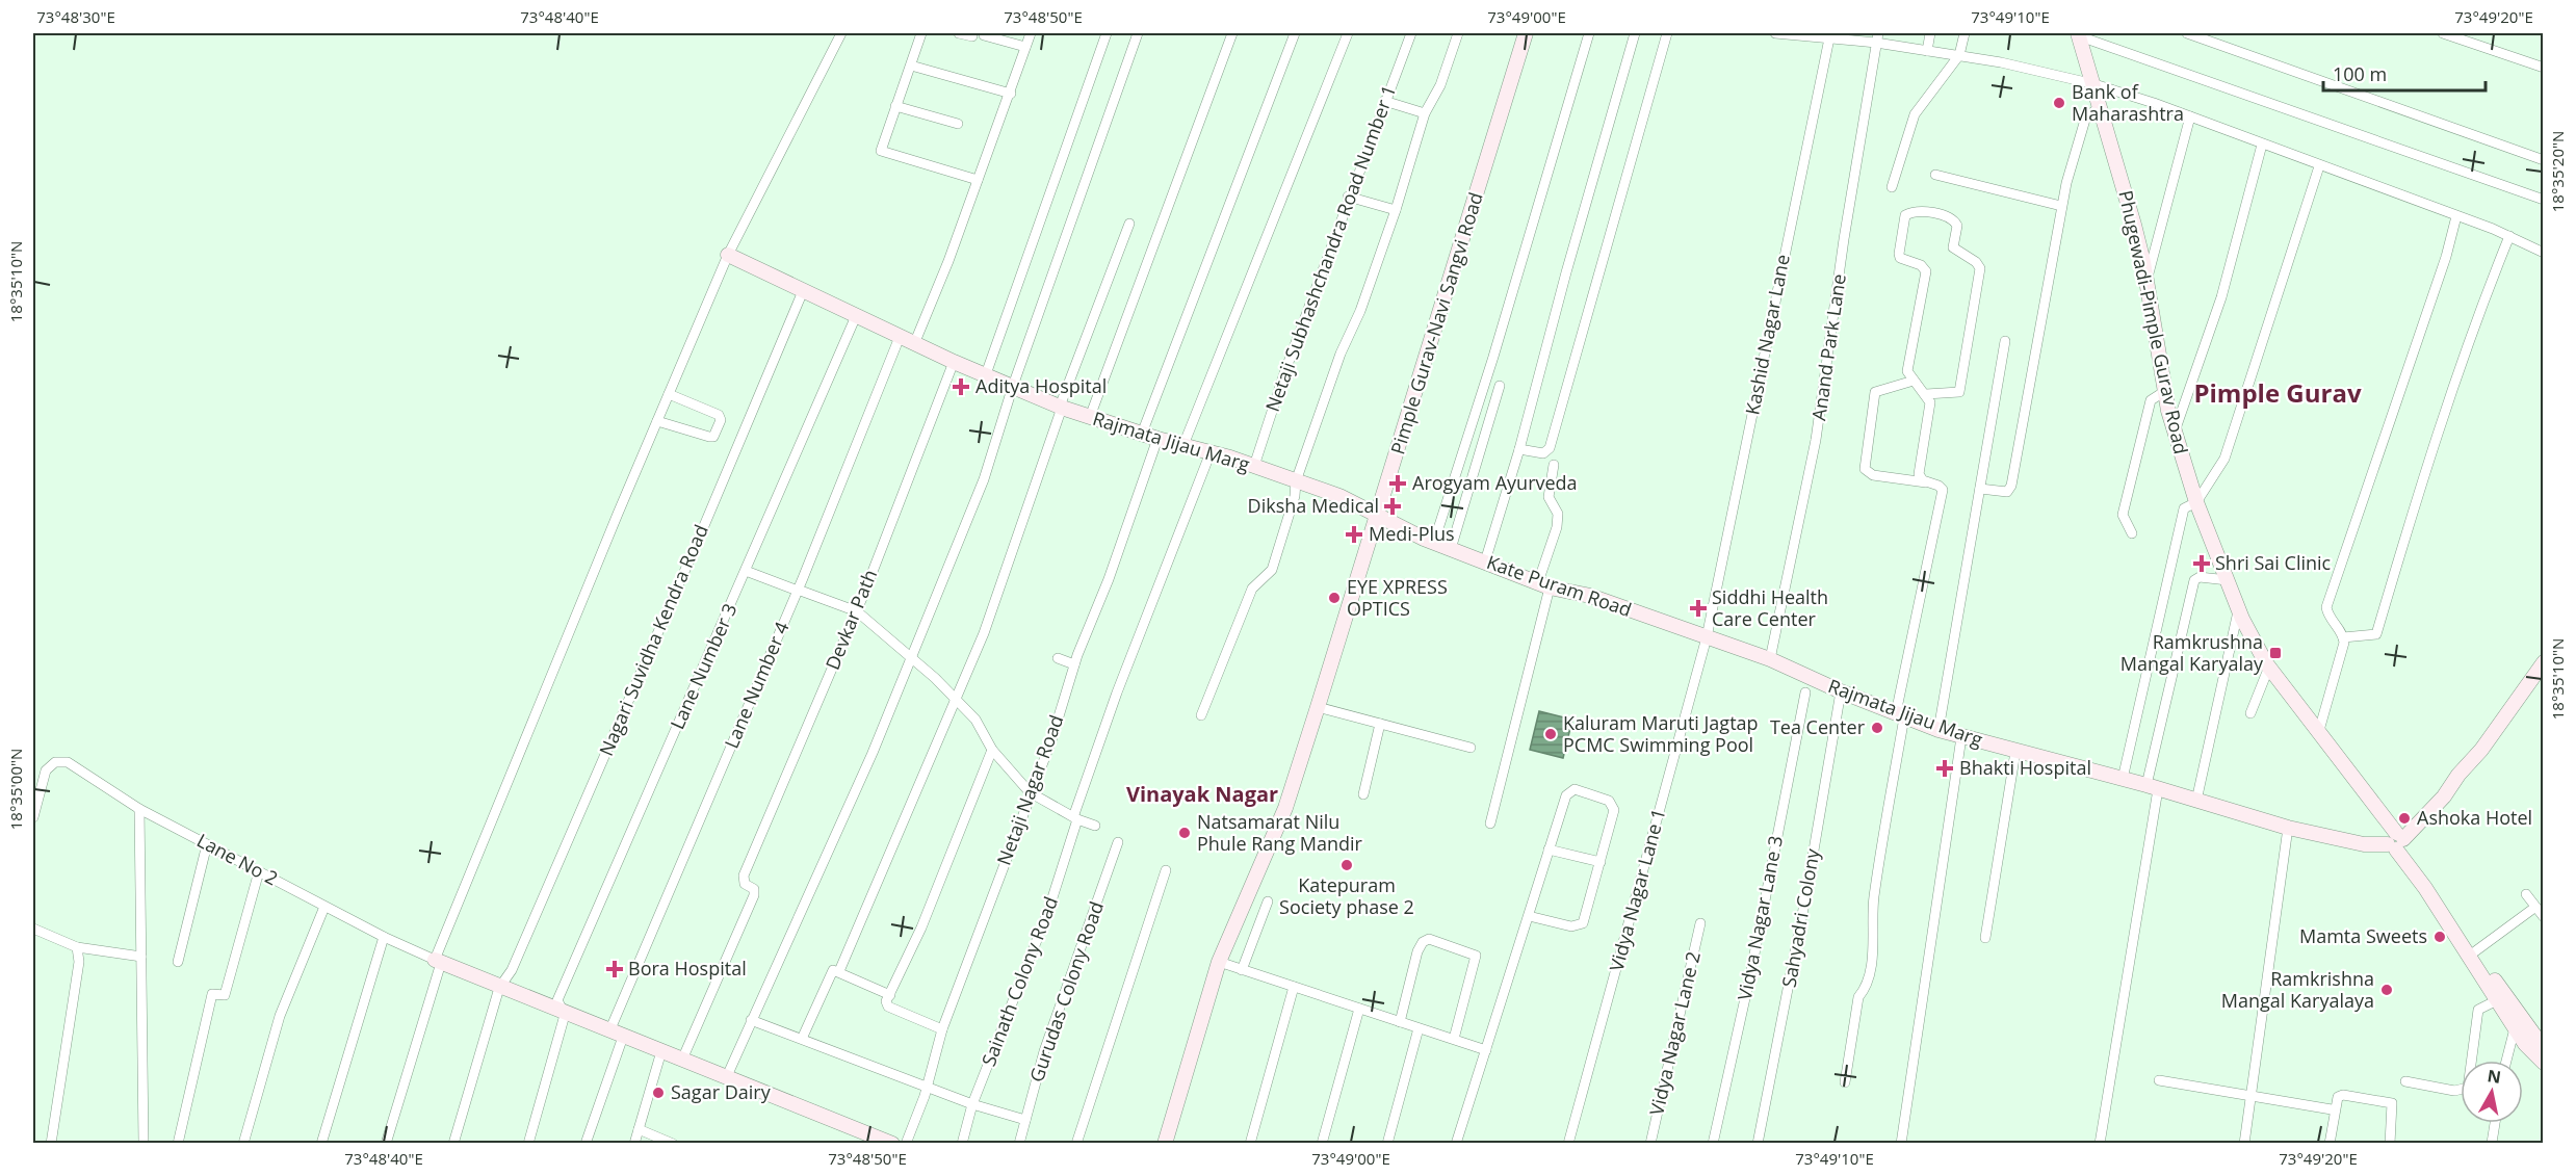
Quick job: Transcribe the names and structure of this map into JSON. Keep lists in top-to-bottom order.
{
  "streets": {
    "street": [
      "Netaji Subhashchandra Road Number 1",
      "Phugewadi-Pimple Gurav Road",
      "Pimple Gurav-Navi Sangvi Road",
      "Kashid Nagar Lane",
      "Anand Park Lane",
      "Rajmata Jijau Marg",
      "Kate Puram Road",
      "Devkar Path",
      "Nagari Suvidha Kendra Road",
      "Lane Number 3",
      "Lane Number 4",
      "Netaji Nagar Road",
      "Lane No 2",
      "Vidya Nagar Lane 1",
      "Vidya Nagar Lane 3",
      "Sahyadri Colony",
      "Sainath Colony Road",
      "Gurudas Colony Road",
      "Vidya Nagar Lane 2"
    ]
  },
  "crossings": [
    ["Netaji Subhashchandra Road Number 1", "Rajmata Jijau Marg"],
    ["Phugewadi-Pimple Gurav Road", "Rajmata Jijau Marg"],
    ["Pimple Gurav-Navi Sangvi Road", "Rajmata Jijau Marg"],
    ["Pimple Gurav-Navi Sangvi Road", "Kate Puram Road"],
    ["Kashid Nagar Lane", "Rajmata Jijau Marg"],
    ["Kashid Nagar Lane", "Kate Puram Road"],
    ["Kashid Nagar Lane", "Vidya Nagar Lane 1"],
    ["Anand Park Lane", "Rajmata Jijau Marg"],
    ["Rajmata Jijau Marg", "Kate Puram Road"],
    ["Rajmata Jijau Marg", "Devkar Path"],
    ["Rajmata Jijau Marg", "Nagari Suvidha Kendra Road"],
    ["Rajmata Jijau Marg", "Lane Number 3"],
    ["Rajmata Jijau Marg", "Lane Number 4"],
    ["Rajmata Jijau Marg", "Netaji Nagar Road"],
    ["Rajmata Jijau Marg", "Vidya Nagar Lane 1"],
    ["Rajmata Jijau Marg", "Sahyadri Colony"],
    ["Rajmata Jijau Marg", "Sainath Colony Road"],
    ["Kate Puram Road", "Vidya Nagar Lane 1"]
  ],
  "districts": ["Pimple Gurav", "Vinayak Nagar"],
  "places": {
    "other": [
      "Bank of Maharashtra",
      "EYE XPRESS OPTICS",
      "Tea Center",
      "Kaluram Maruti Jagtap PCMC Swimming Pool",
      "Ashoka Hotel",
      "Natsamarat Nilu Phule Rang Mandir",
      "Katepuram Society phase 2",
      "Mamta Sweets",
      "Ramkrishna Mangal Karyalaya",
      "Sagar Dairy"
    ],
    "health": [
      "Aditya Hospital",
      "Arogyam Ayurveda",
      "Diksha Medical",
      "Medi-Plus",
      "Shri Sai Clinic",
      "Siddhi Health Care Center",
      "Bhakti Hospital",
      "Bora Hospital"
    ],
    "transit": ["Ramkrushna Mangal Karyalay"]
  },
  "scale_bar": "100 m",
  "north": "top",
  "coordinates": [
    "73°48'30\"E",
    "73°48'40\"E",
    "73°48'50\"E",
    "73°49'00\"E",
    "73°49'10\"E",
    "73°49'20\"E",
    "18°35'20\"N",
    "18°35'10\"N",
    "18°35'00\"N"
  ]
}
